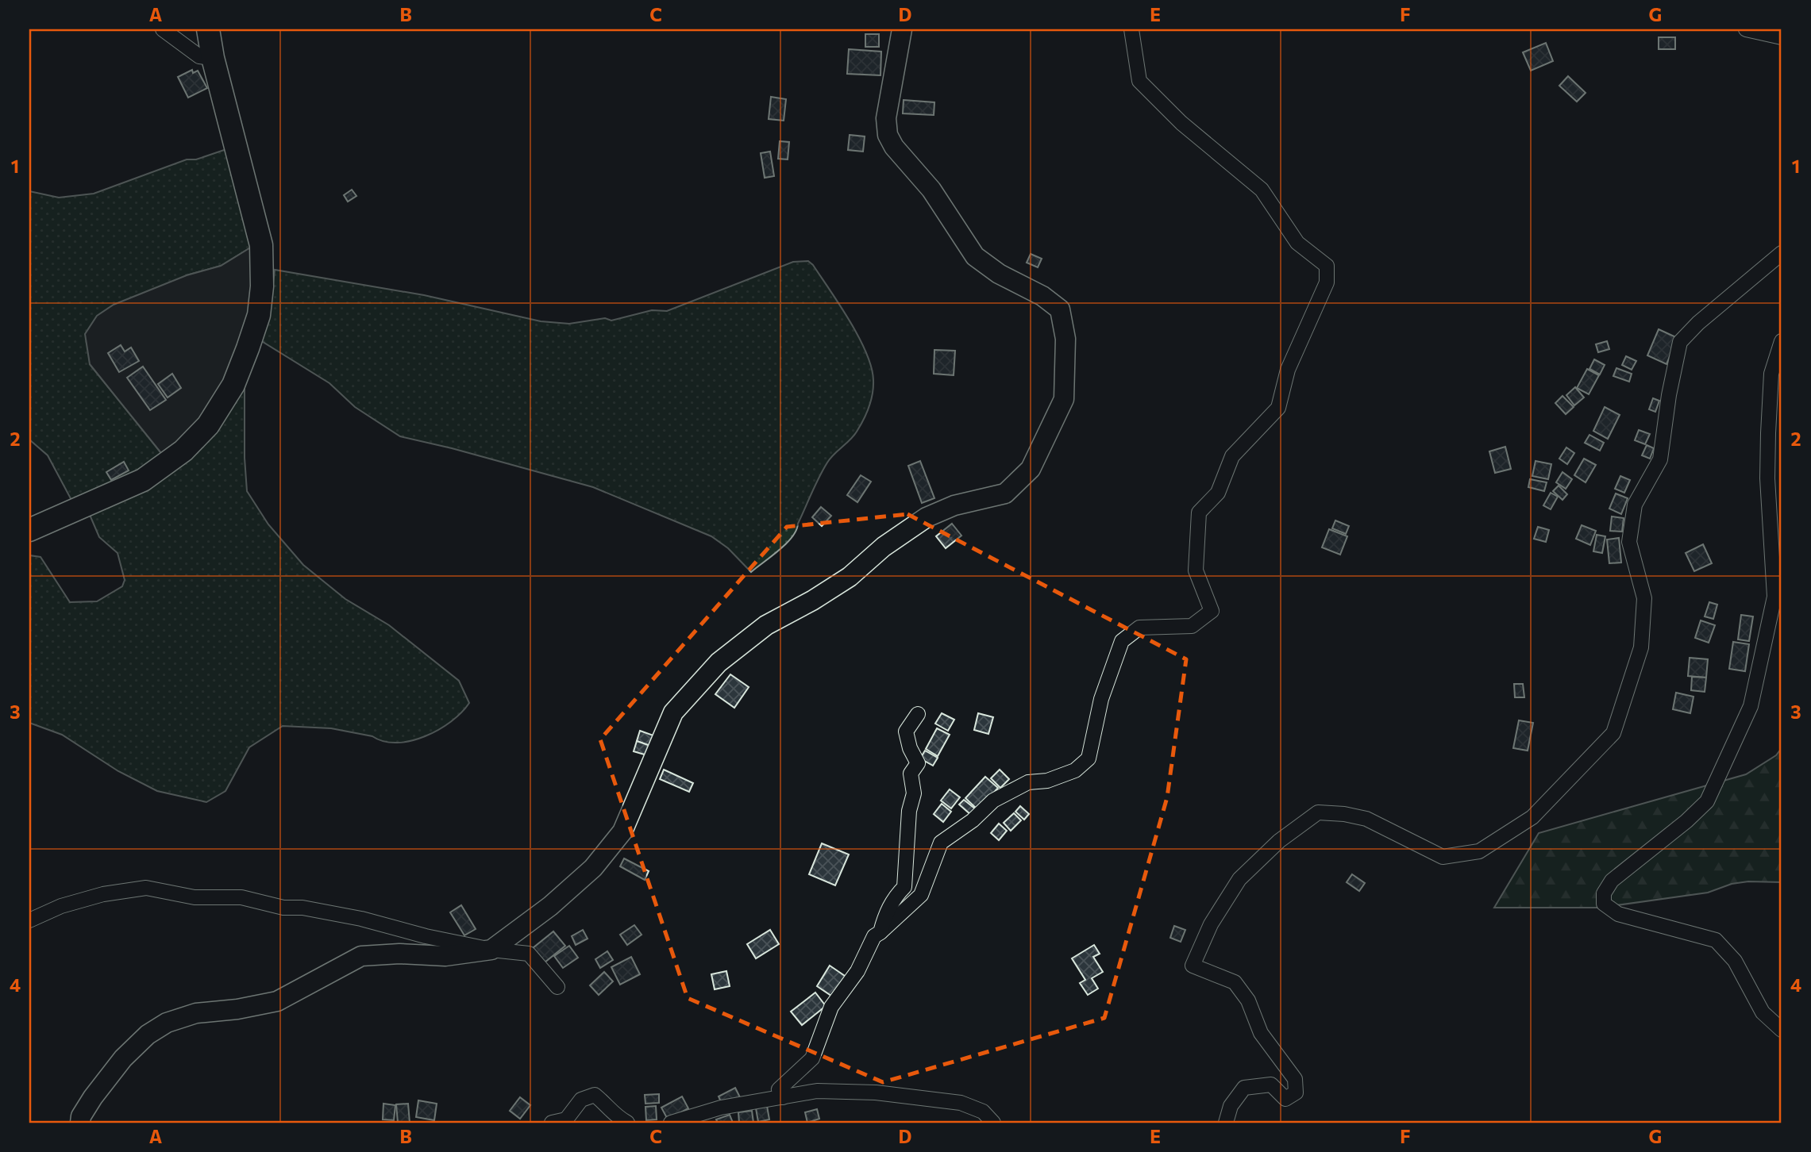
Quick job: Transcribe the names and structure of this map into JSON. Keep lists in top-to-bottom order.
{
  "grid": {
    "columns": [
      "A",
      "B",
      "C",
      "D",
      "E",
      "F",
      "G"
    ],
    "rows": [
      "1",
      "2",
      "3",
      "4"
    ]
  }
}
